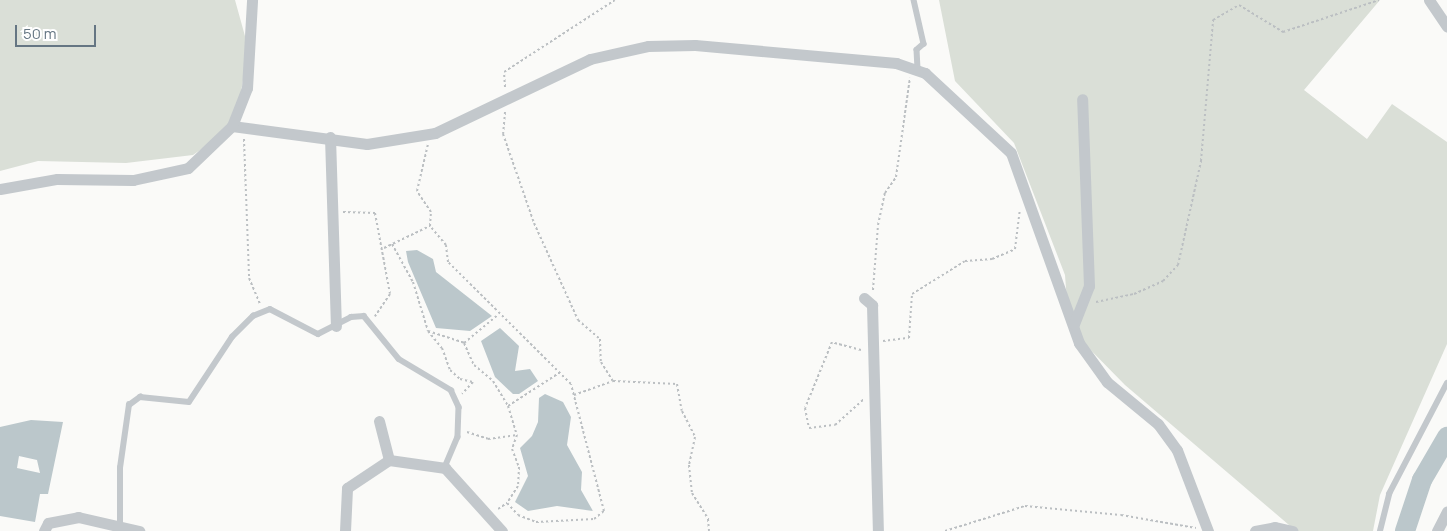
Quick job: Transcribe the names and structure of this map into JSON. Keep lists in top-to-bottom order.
{
  "scale_bar": "50 m"
}
